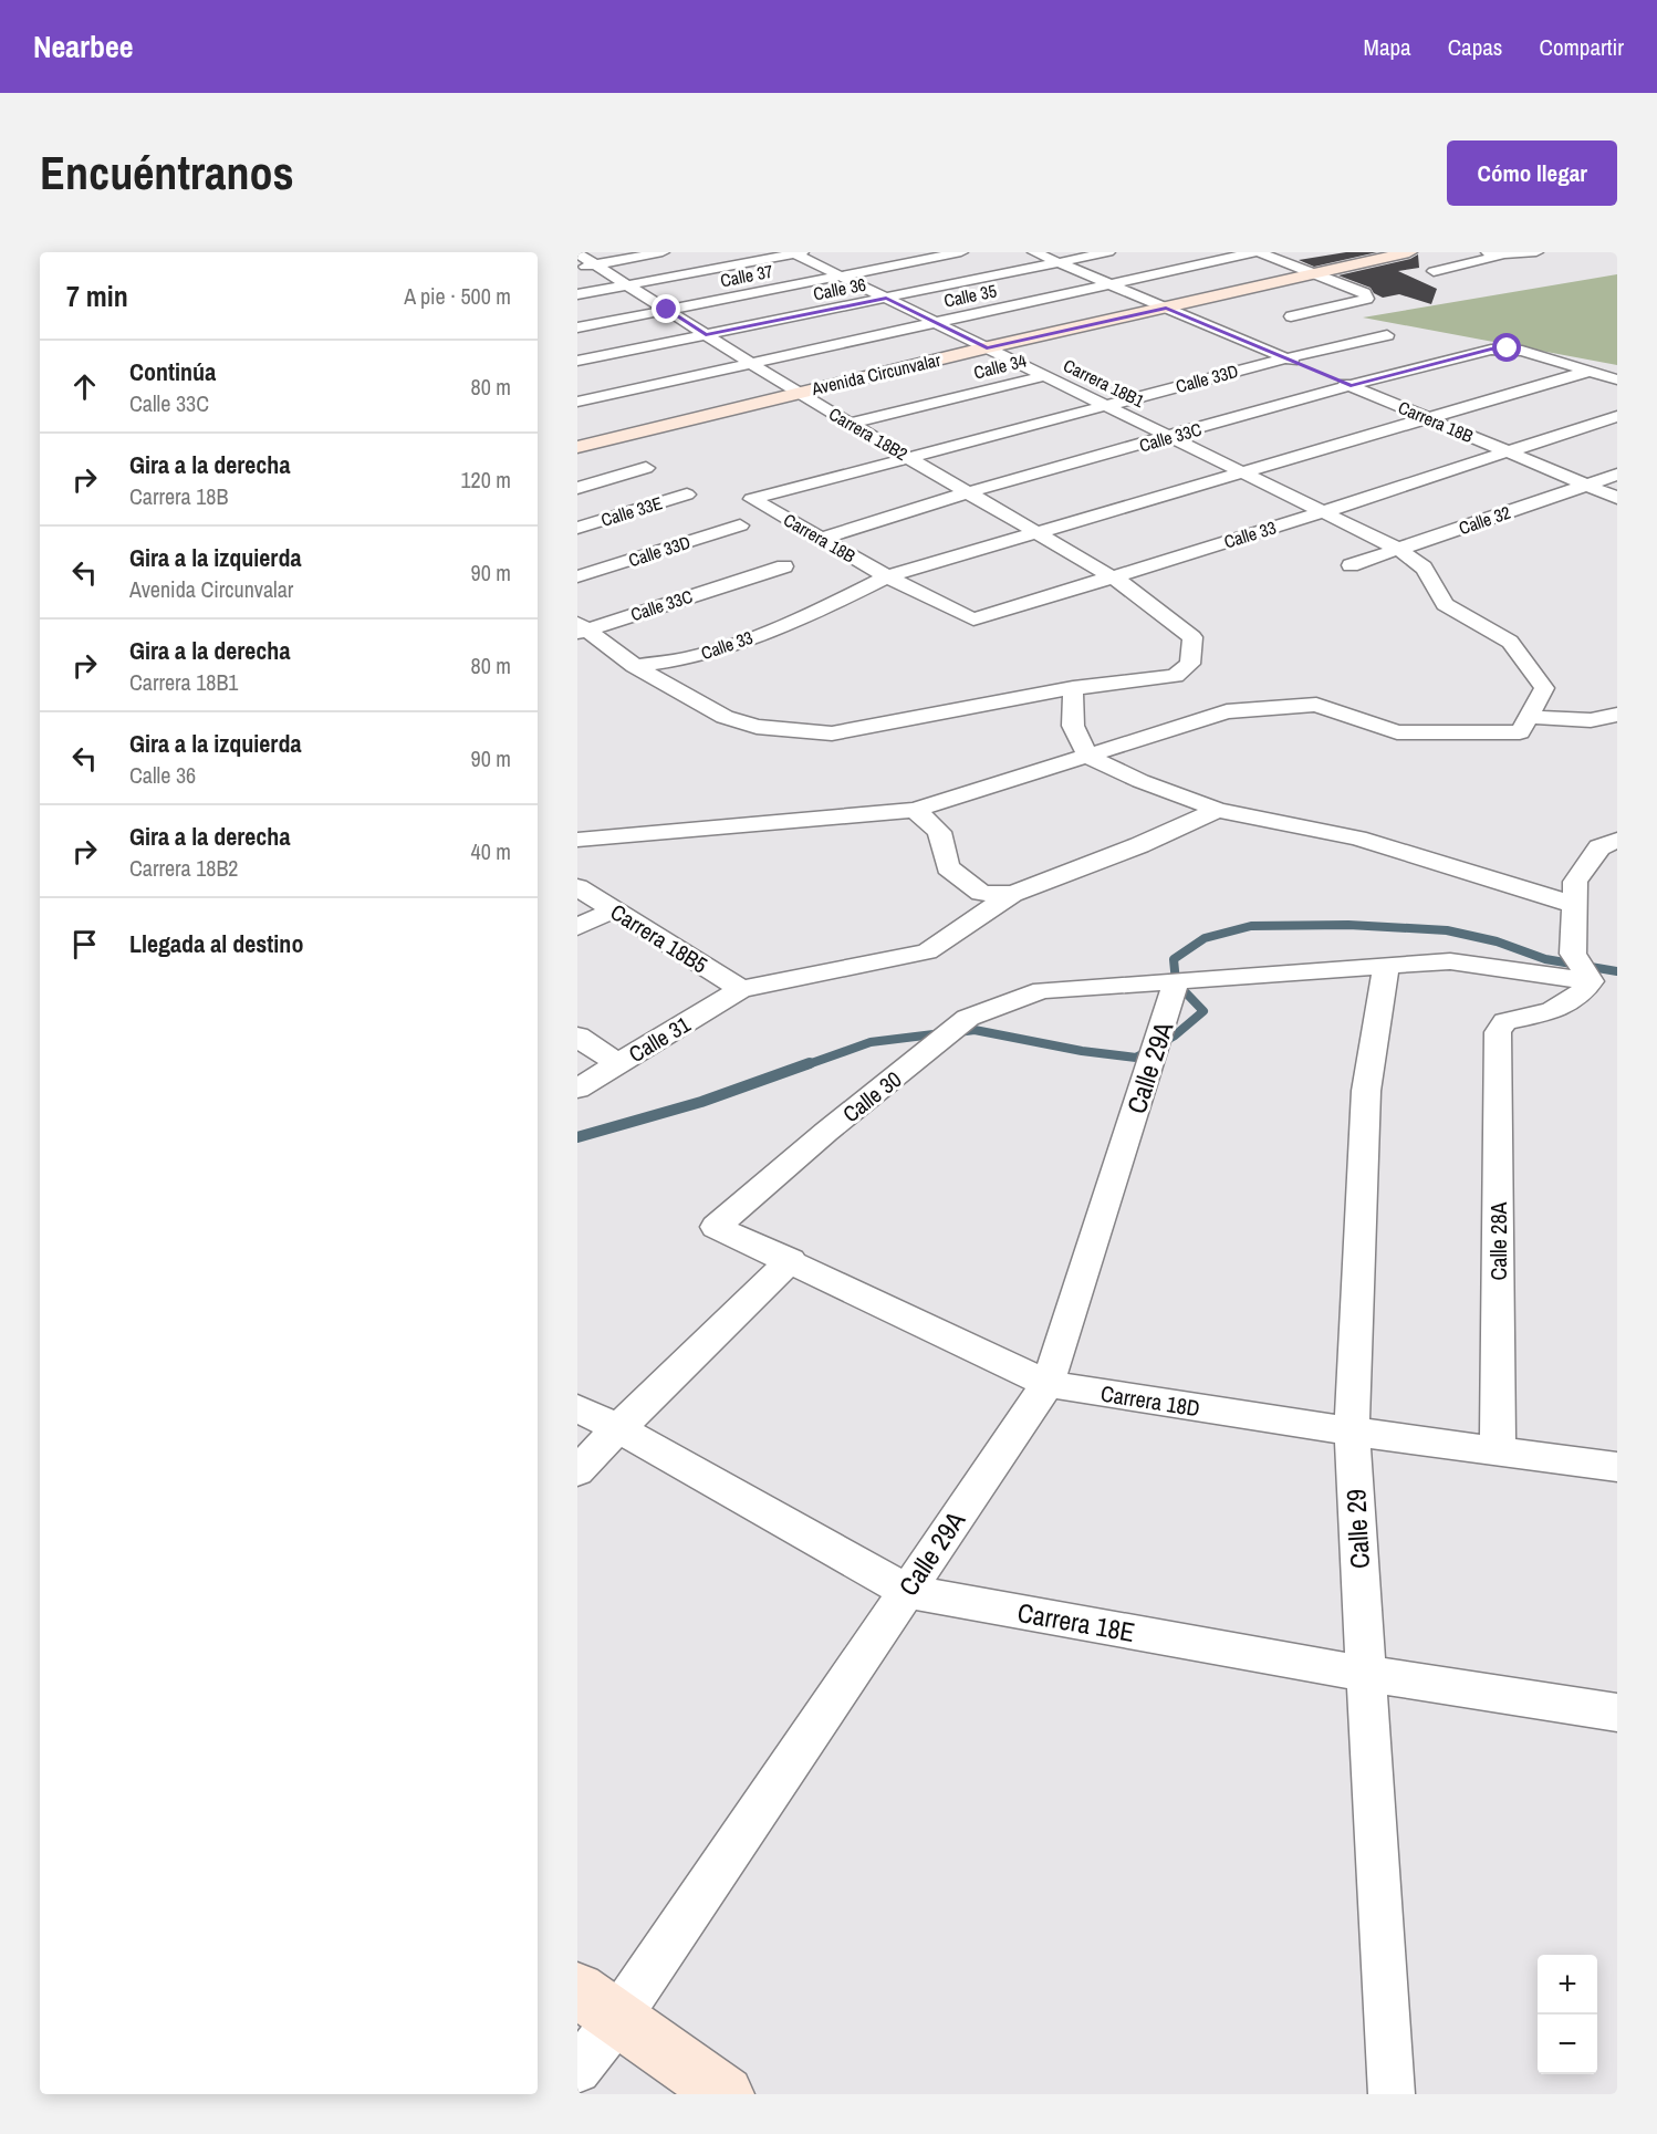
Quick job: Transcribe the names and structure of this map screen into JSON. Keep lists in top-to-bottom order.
{
  "streets": {
    "main road": ["Avenida Circunvalar"],
    "street": [
      "Calle 37",
      "Calle 36",
      "Calle 35",
      "Calle 34",
      "Calle 33D",
      "Carrera 18B1",
      "Carrera 18B",
      "Carrera 18B2",
      "Calle 33C",
      "Calle 33E",
      "Calle 32",
      "Calle 33",
      "Carrera 18B5",
      "Calle 31",
      "Calle 29A",
      "Calle 30",
      "Calle 28A",
      "Carrera 18D",
      "Calle 29",
      "Carrera 18E"
    ]
  },
  "crossings": [
    ["Calle 37", "Carrera 18B1"],
    ["Calle 37", "Carrera 18B2"],
    ["Calle 36", "Carrera 18B1"],
    ["Calle 36", "Carrera 18B2"],
    ["Calle 35", "Carrera 18B1"],
    ["Calle 35", "Carrera 18B2"],
    ["Calle 34", "Carrera 18B1"],
    ["Calle 34", "Carrera 18B2"],
    ["Avenida Circunvalar", "Carrera 18B1"],
    ["Avenida Circunvalar", "Carrera 18B2"],
    ["Calle 33D", "Carrera 18B1"],
    ["Carrera 18B1", "Calle 33C"],
    ["Carrera 18B1", "Calle 32"],
    ["Carrera 18B1", "Calle 33"],
    ["Carrera 18B", "Carrera 18B2"],
    ["Carrera 18B", "Calle 33C"],
    ["Carrera 18B", "Calle 32"],
    ["Carrera 18B", "Calle 33"],
    ["Carrera 18B2", "Calle 33C"],
    ["Carrera 18B2", "Calle 33"],
    ["Calle 33C", "Calle 33"],
    ["Carrera 18B5", "Calle 31"],
    ["Calle 29A", "Calle 30"],
    ["Calle 29A", "Carrera 18D"],
    ["Calle 29A", "Carrera 18E"],
    ["Calle 30", "Calle 28A"],
    ["Calle 30", "Carrera 18D"],
    ["Calle 30", "Calle 29"],
    ["Calle 28A", "Carrera 18D"],
    ["Carrera 18D", "Calle 29"],
    ["Calle 29", "Carrera 18E"]
  ],
  "page": {
    "header": "Nearbee",
    "nav": ["Mapa", "Capas", "Compartir"],
    "buttons": "Cómo llegar",
    "title": "Encuéntranos",
    "heading": ["7 min", "A pie · 500 m"],
    "list": [
      ["Continúa", "Calle 33C", "80 m"],
      ["Gira a la derecha", "Carrera 18B", "120 m"],
      ["Gira a la izquierda", "Avenida Circunvalar", "90 m"],
      ["Gira a la derecha", "Carrera 18B1", "80 m"],
      ["Gira a la izquierda", "Calle 36", "90 m"],
      ["Gira a la derecha", "Carrera 18B2", "40 m"],
      "Llegada al destino"
    ],
    "map_buttons": ["+", "−"]
  }
}
